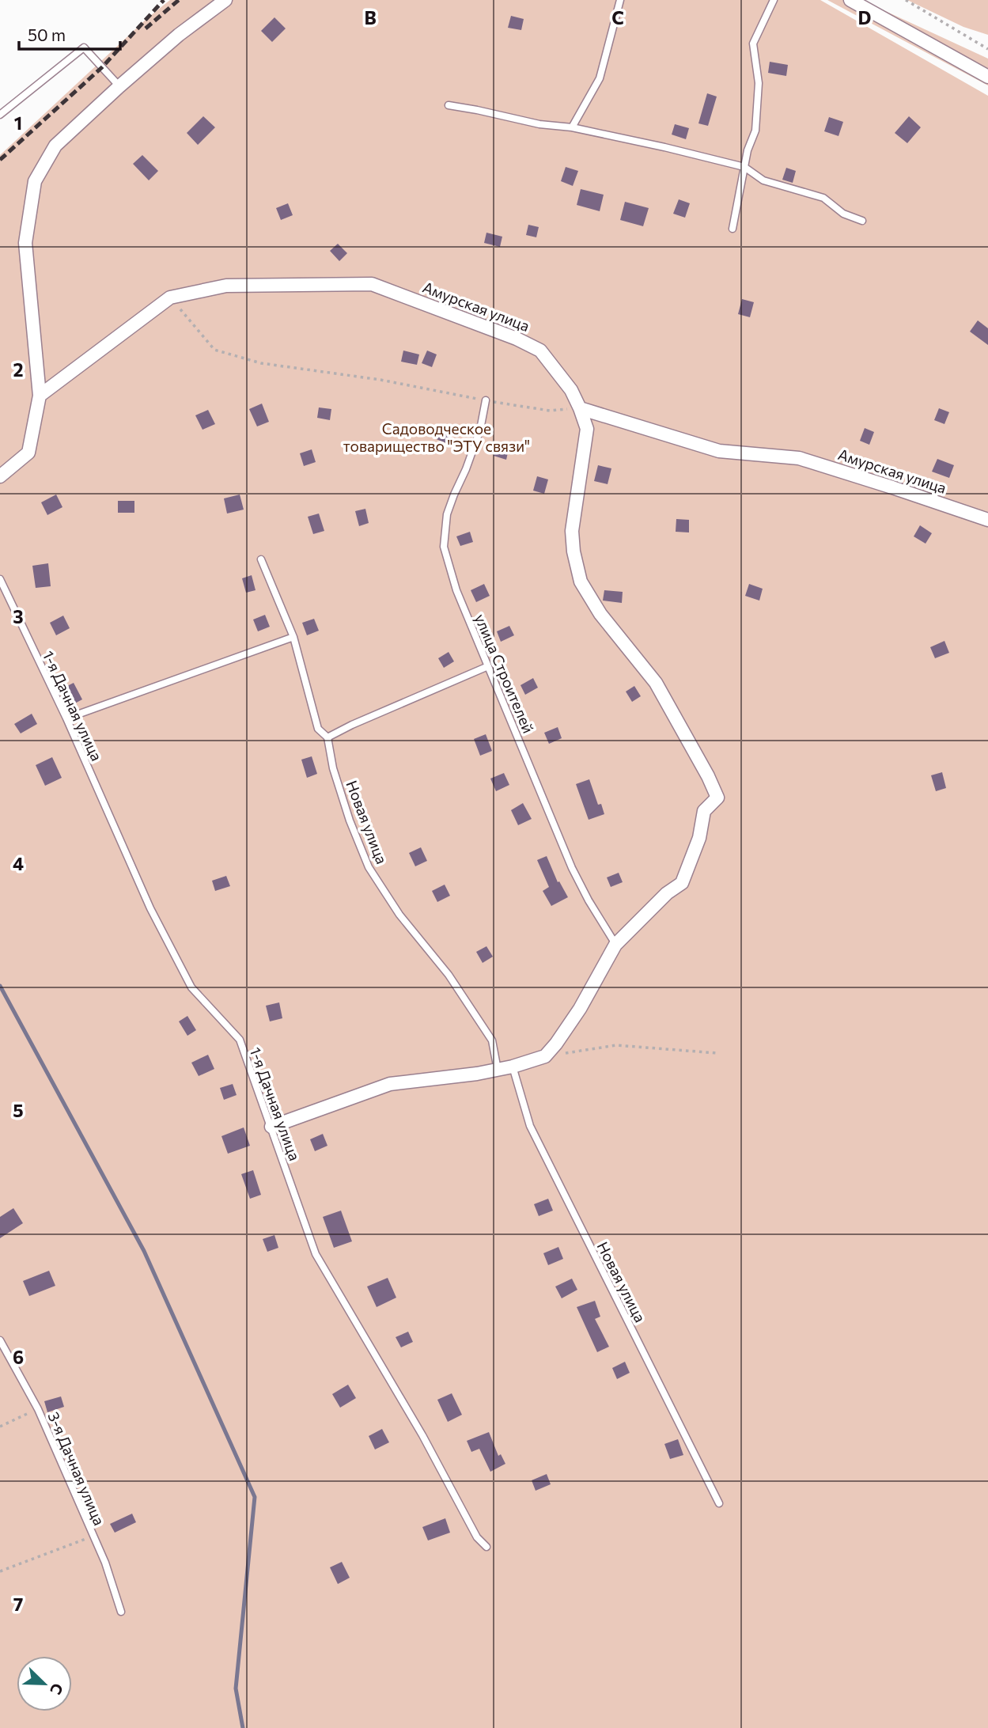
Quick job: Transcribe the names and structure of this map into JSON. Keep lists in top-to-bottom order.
{
  "streets": {
    "street": ["Амурская улица"],
    "lane": [
      "улица Строителей",
      "1-я Дачная улица",
      "Новая улица",
      "3-я Дачная улица"
    ]
  },
  "parks": ["Садоводческое товарищество \"ЭТУ связи\""],
  "scale_bar": "50 m",
  "north": "bottom right",
  "grid": {
    "columns": ["B", "C", "D"],
    "rows": [
      "1",
      "2",
      "3",
      "4",
      "5",
      "6",
      "7"
    ]
  }
}
